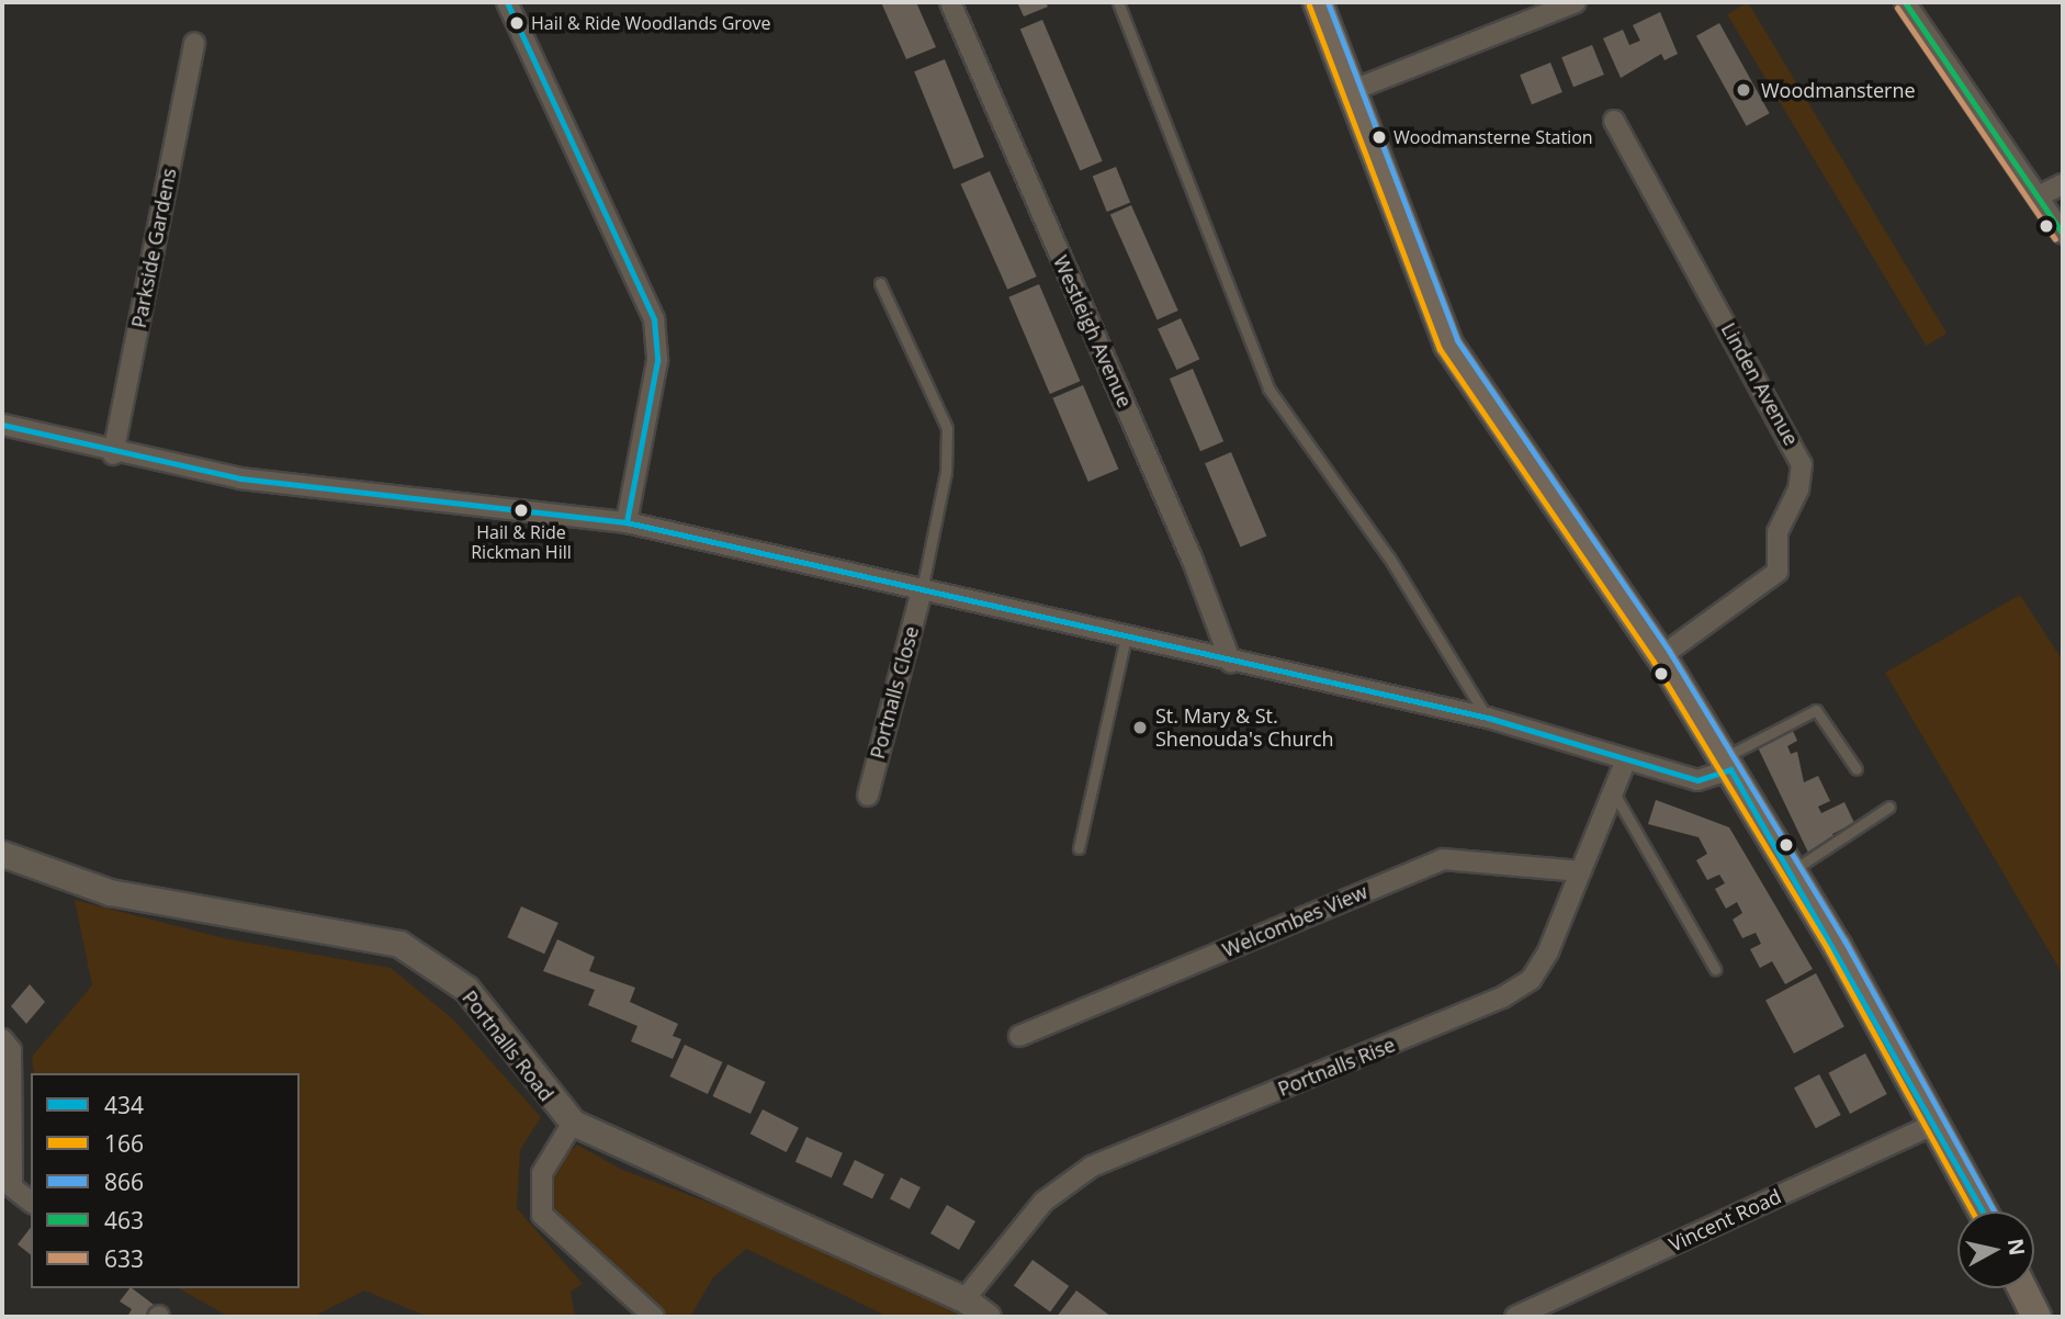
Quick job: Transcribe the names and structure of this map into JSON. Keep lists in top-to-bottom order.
{
  "streets": {
    "street": [
      "Parkside Gardens",
      "Westleigh Avenue",
      "Linden Avenue",
      "Portnalls Close",
      "Welcombes View",
      "Portnalls Road",
      "Portnalls Rise",
      "Vincent Road"
    ]
  },
  "crossings": [
    ["Welcombes View", "Portnalls Rise"],
    ["Portnalls Road", "Portnalls Rise"]
  ],
  "places": [
    "Hail & Ride Woodlands Grove",
    "Woodmansterne",
    "Woodmansterne Station",
    "Hail & Ride Rickman Hill",
    "St. Mary & St. Shenouda's Church"
  ],
  "lines": [
    "transit line 434",
    "transit line 866",
    "transit line 463",
    "transit line 166",
    "transit line 633"
  ],
  "legend": [
    "434",
    "166",
    "866",
    "463",
    "633"
  ],
  "north": "right"
}
